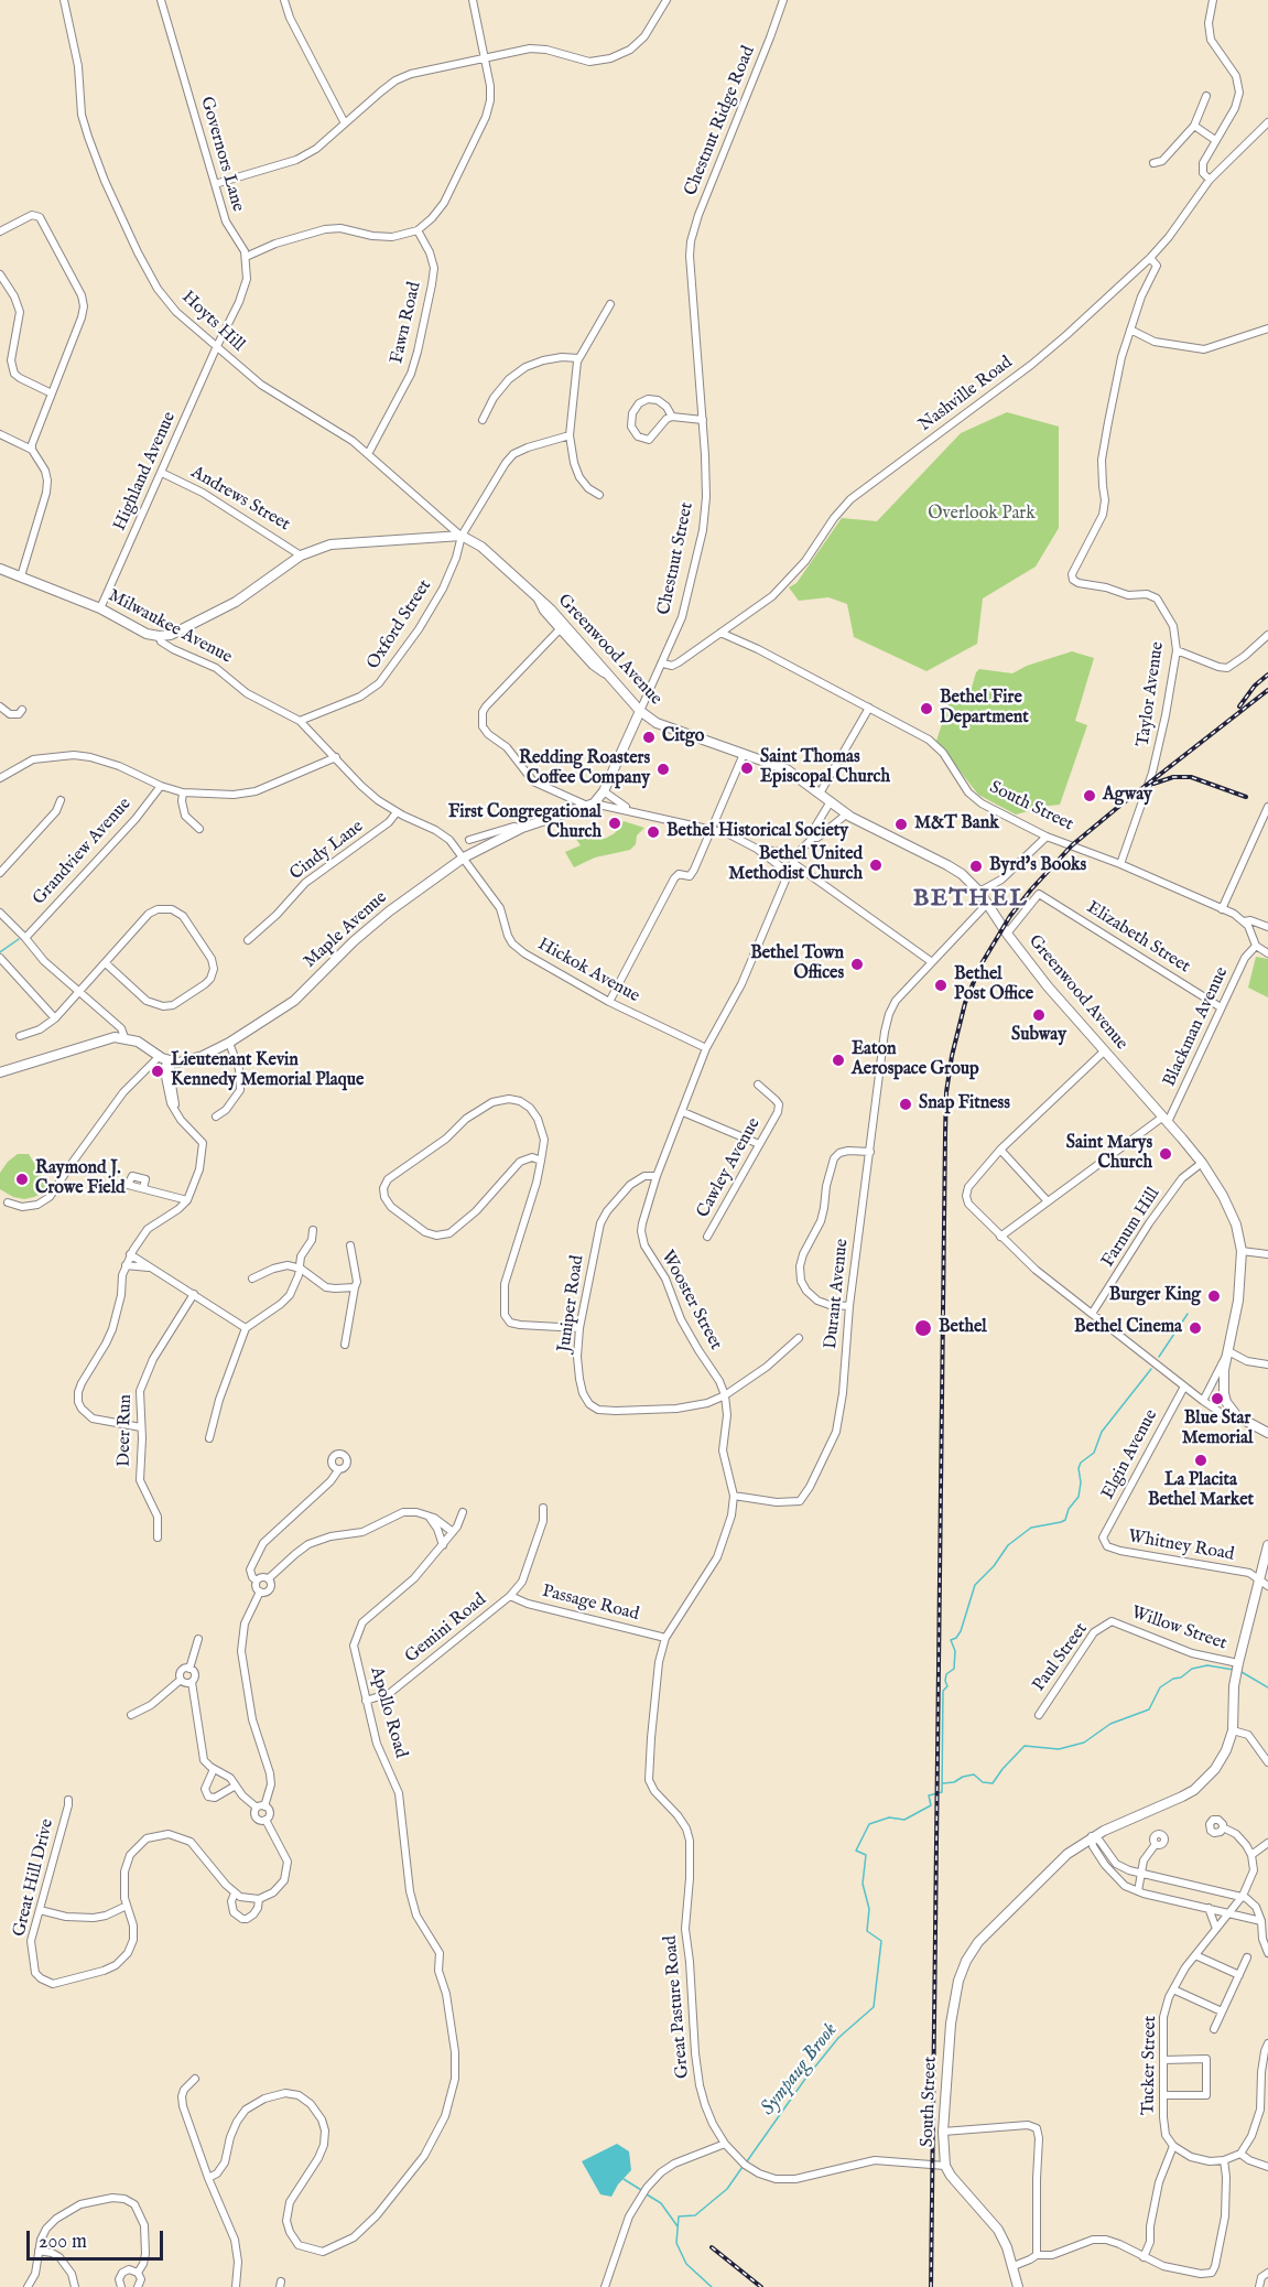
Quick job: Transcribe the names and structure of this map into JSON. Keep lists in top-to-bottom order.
{
  "streets": {
    "main road": [
      "Chestnut Street",
      "Milwaukee Avenue",
      "Greenwood Avenue",
      "South Street",
      "Maple Avenue"
    ],
    "street": [
      "Chestnut Ridge Road",
      "Governors Lane",
      "Hoyts Hill",
      "Fawn Road",
      "Nashville Road",
      "Highland Avenue",
      "Andrews Street",
      "Oxford Street",
      "Taylor Avenue",
      "Cindy Lane",
      "Grandview Avenue",
      "Elizabeth Street",
      "Hickok Avenue",
      "Blackman Avenue",
      "Cawley Avenue",
      "Farnum Hill",
      "Durant Avenue",
      "Wooster Street",
      "Juniper Road",
      "Deer Run",
      "Elgin Avenue",
      "Whitney Road",
      "Passage Road",
      "Gemini Road",
      "Willow Street",
      "Paul Street",
      "Apollo Road",
      "Great Hill Drive",
      "Great Pasture Road",
      "Tucker Street"
    ]
  },
  "crossings": [
    ["Chestnut Ridge Road", "Chestnut Street"],
    ["Hoyts Hill", "Fawn Road"],
    ["Hoyts Hill", "Highland Avenue"],
    ["Hoyts Hill", "Oxford Street"],
    ["Hoyts Hill", "Greenwood Avenue"],
    ["Nashville Road", "Chestnut Street"],
    ["Nashville Road", "Taylor Avenue"],
    ["Nashville Road", "South Street"],
    ["Highland Avenue", "Andrews Street"],
    ["Highland Avenue", "Milwaukee Avenue"],
    ["Chestnut Street", "Greenwood Avenue"],
    ["Chestnut Street", "Maple Avenue"],
    ["Oxford Street", "Milwaukee Avenue"],
    ["Oxford Street", "Greenwood Avenue"],
    ["Milwaukee Avenue", "Cindy Lane"],
    ["Milwaukee Avenue", "Maple Avenue"],
    ["Milwaukee Avenue", "Hickok Avenue"],
    ["Greenwood Avenue", "Elizabeth Street"],
    ["Greenwood Avenue", "Blackman Avenue"],
    ["Greenwood Avenue", "Farnum Hill"],
    ["Taylor Avenue", "South Street"],
    ["South Street", "Whitney Road"],
    ["South Street", "Willow Street"],
    ["South Street", "Great Pasture Road"],
    ["Maple Avenue", "Hickok Avenue"],
    ["Elizabeth Street", "Blackman Avenue"],
    ["Hickok Avenue", "Wooster Street"],
    ["Durant Avenue", "Wooster Street"],
    ["Wooster Street", "Juniper Road"],
    ["Wooster Street", "Passage Road"],
    ["Wooster Street", "Great Pasture Road"],
    ["Elgin Avenue", "Whitney Road"],
    ["Passage Road", "Gemini Road"],
    ["Gemini Road", "Apollo Road"],
    ["Willow Street", "Paul Street"]
  ],
  "districts": ["BETHEL"],
  "water": ["Sympaug Brook"],
  "parks": ["Overlook Park"],
  "places": [
    "Bethel Fire Department",
    "Citgo",
    "Saint Thomas Episcopal Church",
    "Redding Roasters Coffee Company",
    "Agway",
    "First Congregational Church",
    "M&T Bank",
    "Bethel Historical Society",
    "Bethel United Methodist Church",
    "Byrd's Books",
    "Bethel Town Offices",
    "Bethel Post Office",
    "Subway",
    "Eaton Aerospace Group",
    "Lieutenant Kevin Kennedy Memorial Plaque",
    "Snap Fitness",
    "Saint Marys Church",
    "Raymond J. Crowe Field",
    "Burger King",
    "Bethel",
    "Bethel Cinema",
    "Blue Star Memorial",
    "La Placita Bethel Market"
  ],
  "scale_bar": "200 m"
}
